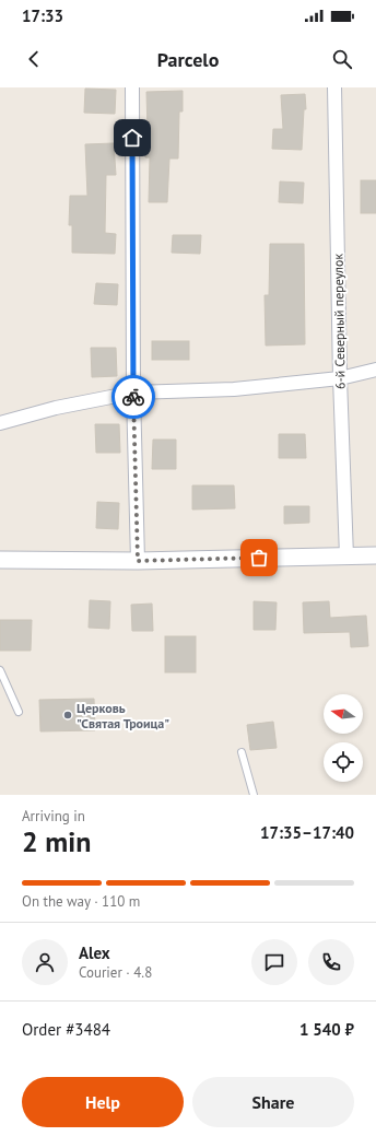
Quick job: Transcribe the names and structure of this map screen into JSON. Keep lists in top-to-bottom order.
{
  "streets": {
    "street": ["6-й Северный переулок"]
  },
  "places": ["Церковь \"Святая Троица\""],
  "north": "left",
  "page": {
    "status": "17:33",
    "header": "Parcelo",
    "heading": ["2 min", "Arriving in", "17:35–17:40"],
    "panel": [
      "Alex",
      "Courier · 4.8",
      "Order #3484",
      "1 540 ₽"
    ],
    "bar": "On the way · 110 m",
    "buttons": ["Help", "Share"]
  }
}
